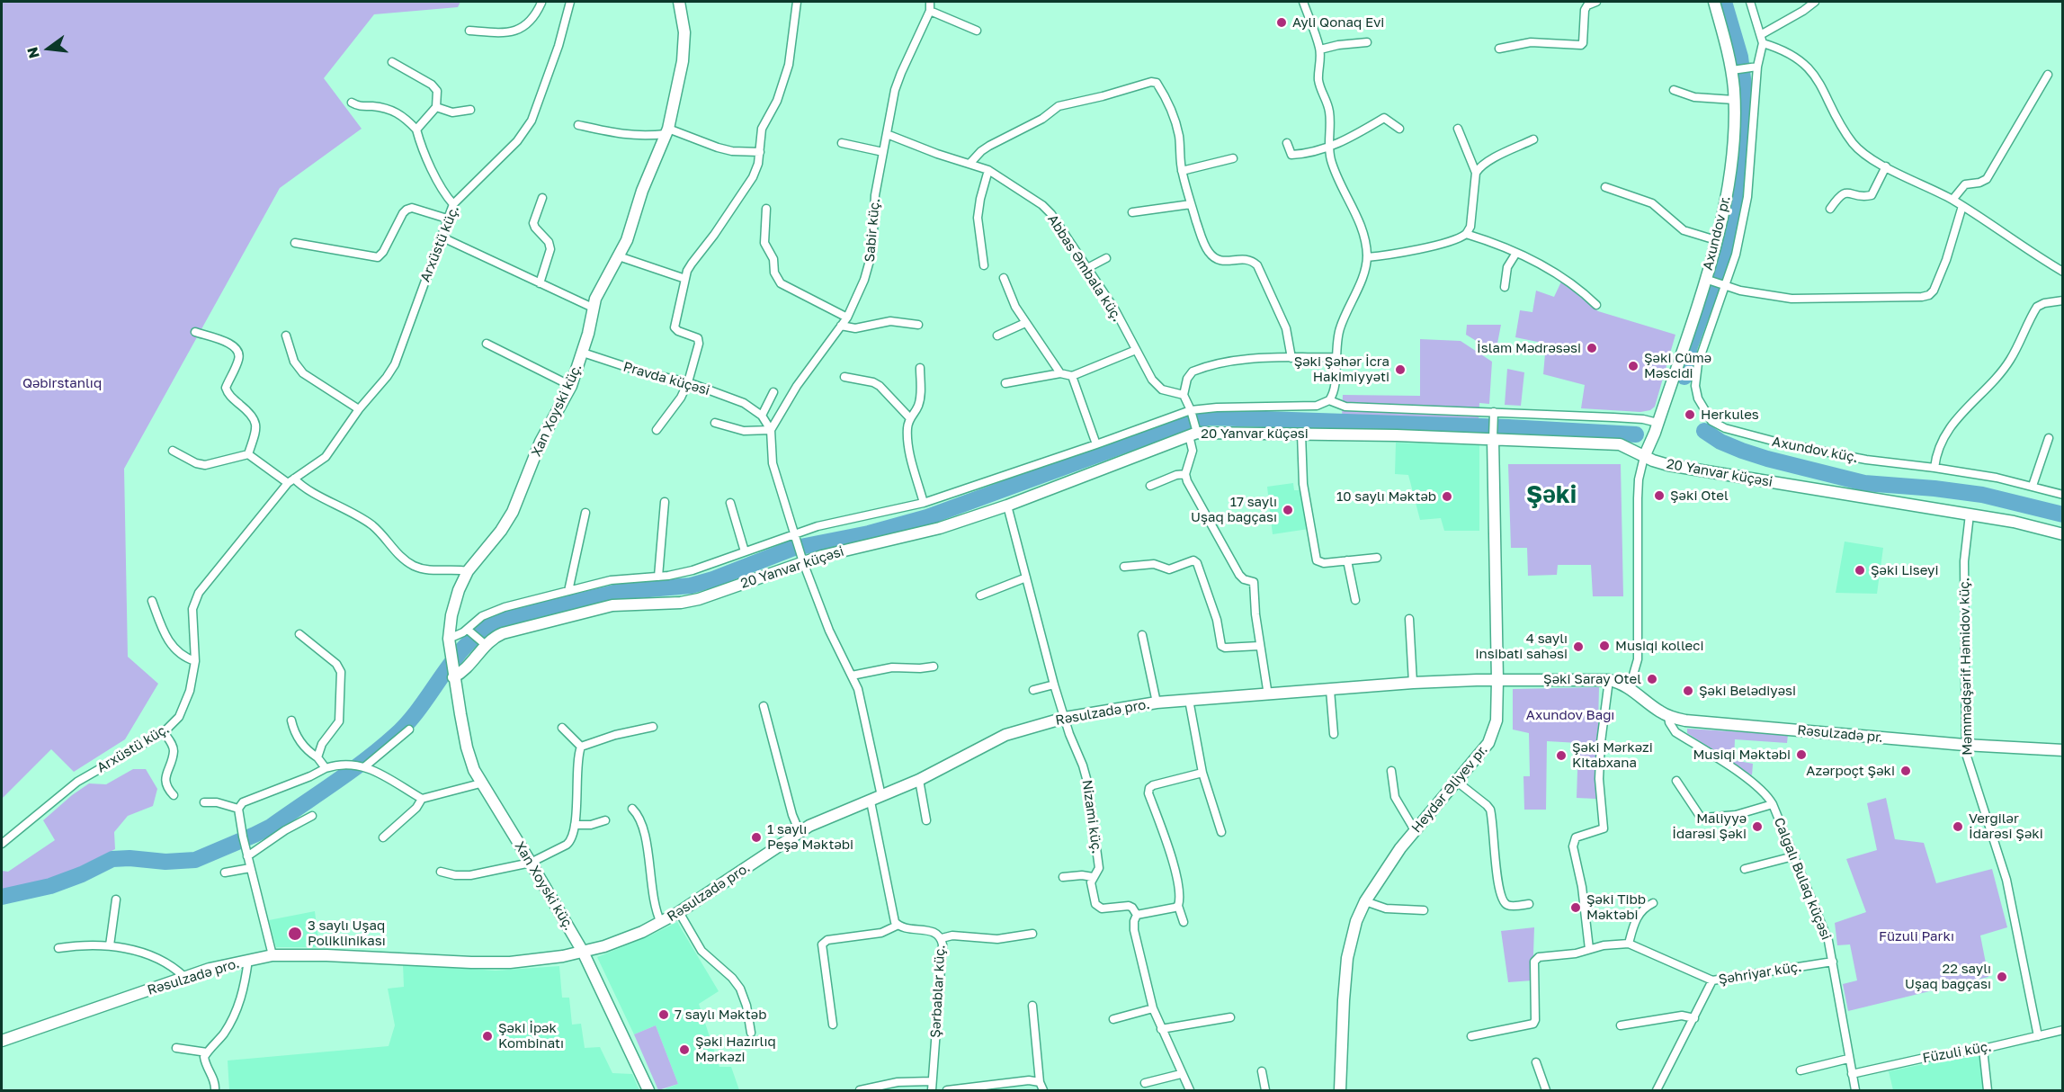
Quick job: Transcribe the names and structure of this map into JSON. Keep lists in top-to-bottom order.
{
  "streets": {
    "street": [
      "Sabir küç.",
      "Axundov pr.",
      "Arxüstü küç.",
      "Abbas Əmbala küç.",
      "Pravda küçəsi",
      "Xan Xoyski küç.",
      "20 Yanvar küçəsi",
      "Axundov küç.",
      "Məmmədşərif Həmidov küç.",
      "Rəsulzadə pro.",
      "Rəsulzadə pr.",
      "Heydər Əliyev pr.",
      "Nizami küç.",
      "Calğalı Bulaq küçəsi",
      "Şəhriyar küç.",
      "Şərbablar küç.",
      "Füzuli küç."
    ]
  },
  "crossings": [
    ["Sabir küç.", "Abbas Əmbala küç."],
    ["Sabir küç.", "Pravda küçəsi"],
    ["Axundov pr.", "20 Yanvar küçəsi"],
    ["Pravda küçəsi", "Xan Xoyski küç."],
    ["Xan Xoyski küç.", "20 Yanvar küçəsi"],
    ["Xan Xoyski küç.", "Rəsulzadə pro."],
    ["20 Yanvar küçəsi", "Məmmədşərif Həmidov küç."],
    ["20 Yanvar küçəsi", "Heydər Əliyev pr."],
    ["20 Yanvar küçəsi", "Nizami küç."],
    ["Məmmədşərif Həmidov küç.", "Rəsulzadə pr."],
    ["Məmmədşərif Həmidov küç.", "Füzuli küç."],
    ["Rəsulzadə pro.", "Rəsulzadə pr."],
    ["Rəsulzadə pro.", "Heydər Əliyev pr."],
    ["Rəsulzadə pro.", "Nizami küç."],
    ["Rəsulzadə pr.", "Calğalı Bulaq küçəsi"],
    ["Calğalı Bulaq küçəsi", "Şəhriyar küç."],
    ["Calğalı Bulaq küçəsi", "Füzuli küç."]
  ],
  "districts": ["Şəki"],
  "parks": ["Qəbirstanlıq", "Axundov Bağı", "Füzuli Parkı"],
  "places": [
    "Ayli Qonaq Evi",
    "İslam Mədrəsəsi",
    "Şəki Cümə Məscidi",
    "Şəki Şəhər İcra Hakimiyyəti",
    "Herkules",
    "Şəki Otel",
    "10 saylı Məktəb",
    "17 saylı Uşaq bağçası",
    "Şəki Liseyi",
    "Musiqi kolleci",
    "4 saylı insibati sahəsi",
    "Şəki Saray Otel",
    "Şəki Belədiyəsi",
    "Musiqi Məktəbi",
    "Şəki Mərkəzi Kitabxana",
    "Azərpoçt Şəki",
    "Maliyyə İdarəsi Şəki",
    "Vergilər İdarəsi Şəki",
    "1 saylı Peşə Məktəbi",
    "Şəki Tibb Məktəbi",
    "3 saylı Uşaq Poliklinikası",
    "22 saylı Uşaq bağçası",
    "7 saylı Məktəb",
    "Şəki İpək Kombinatı",
    "Şəki Hazırlıq Mərkəzi"
  ],
  "north": "left"
}
